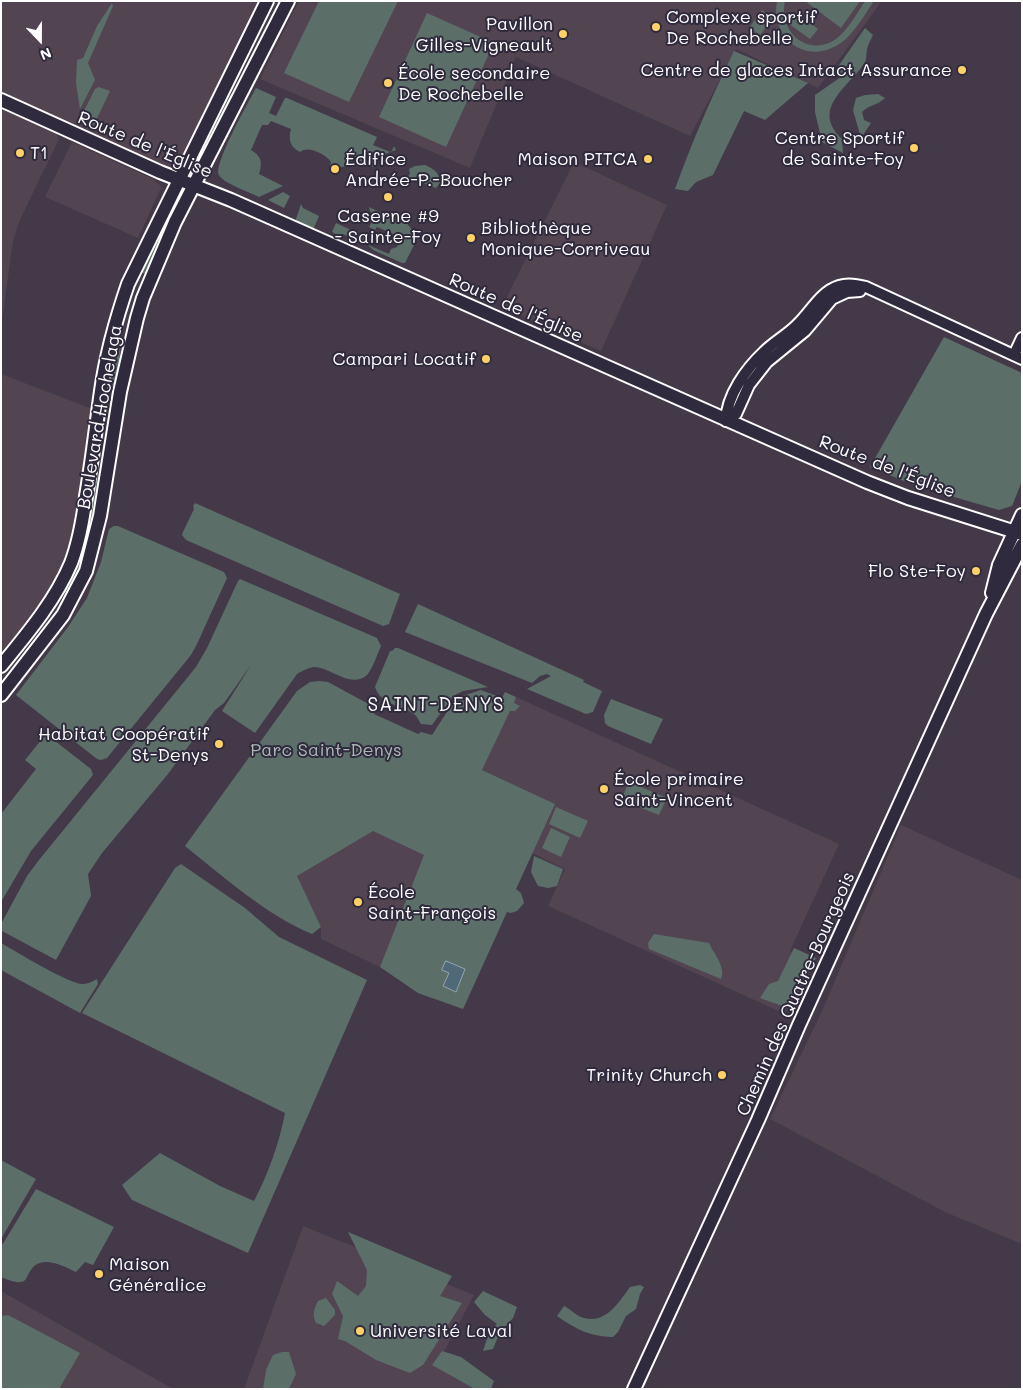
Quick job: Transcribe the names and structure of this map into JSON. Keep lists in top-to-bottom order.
{
  "streets": {
    "main road": ["Route de l'Église", "Boulevard Hochelaga", "Chemin des Quatre-Bourgeois"]
  },
  "crossings": [
    ["Route de l'Église", "Boulevard Hochelaga"],
    ["Route de l'Église", "Chemin des Quatre-Bourgeois"]
  ],
  "districts": ["SAINT-DENYS"],
  "parks": ["Parc Saint-Denys"],
  "places": [
    "Complexe sportif De Rochebelle",
    "Pavillon Gilles-Vigneault",
    "Centre de glaces Intact Assurance",
    "École secondaire De Rochebelle",
    "Centre Sportif de Sainte-Foy",
    "T1",
    "Maison PITCA",
    "Édifice Andrée-P.-Boucher",
    "Caserne #9 - Sainte-Foy",
    "Bibliothèque Monique-Corriveau",
    "Campari Locatif",
    "Flo Ste-Foy",
    "Habitat Coopératif St-Denys",
    "École primaire Saint-Vincent",
    "École Saint-François",
    "Trinity Church",
    "Maison Généralice",
    "Université Laval"
  ],
  "north": "bottom"
}
